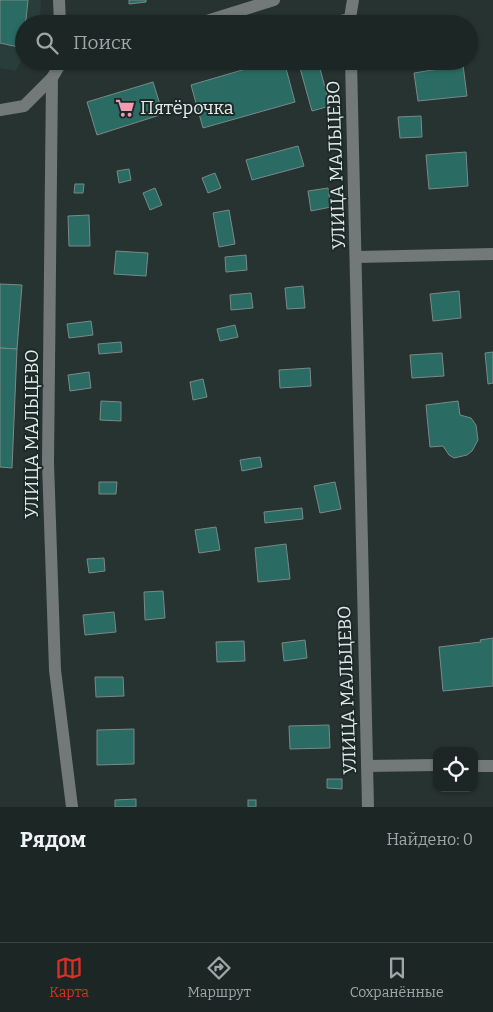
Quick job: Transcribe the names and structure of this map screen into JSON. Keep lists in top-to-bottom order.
{
  "streets": {
    "street": ["УЛИЦА МАЛЬЦЕВО"]
  },
  "places": {
    "supermarket": ["Пятёрочка"]
  },
  "page": {
    "search": "Поиск",
    "heading": ["Рядом", "Найдено: 0"],
    "nav": ["Карта", "Маршрут", "Сохранённые"]
  }
}
